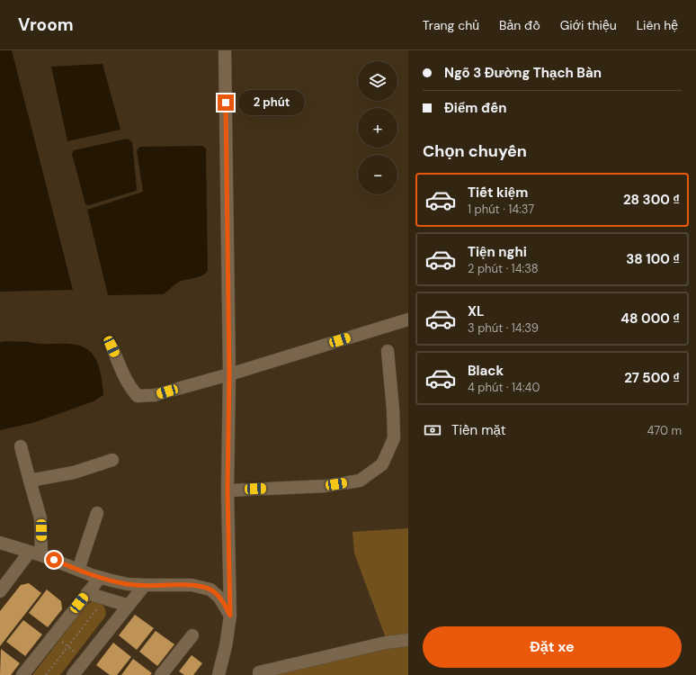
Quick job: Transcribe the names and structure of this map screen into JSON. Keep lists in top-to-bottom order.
{
  "page": {
    "header": "Vroom",
    "nav": [
      "Trang chủ",
      "Bản đồ",
      "Giới thiệu",
      "Liên hệ"
    ],
    "banner": ["Ngõ 3 Đường Thạch Bàn", "Điểm đến"],
    "map_buttons": ["+", "−"],
    "bubble": "2 phút",
    "heading": "Chọn chuyến",
    "list": [
      {
        "name": "Tiết kiệm",
        "note": "1 phút · 14:37",
        "value": "28 300 ₫"
      },
      {
        "name": "Tiện nghi",
        "note": "2 phút · 14:38",
        "value": "38 100 ₫"
      },
      {
        "name": "XL",
        "note": "3 phút · 14:39",
        "value": "48 000 ₫"
      },
      {
        "name": "Black",
        "note": "4 phút · 14:40",
        "value": "27 500 ₫"
      }
    ],
    "pay": ["Tiền mặt", "470 m"],
    "buttons": "Đặt xe"
  }
}
